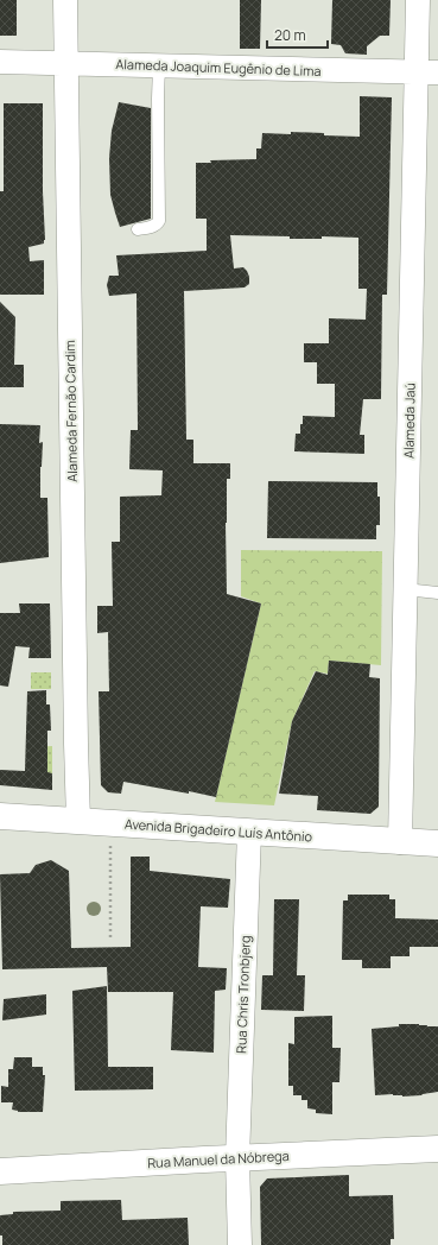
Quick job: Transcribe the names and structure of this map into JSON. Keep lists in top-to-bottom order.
{
  "streets": {
    "main road": ["Avenida Brigadeiro Luís Antônio", "Rua Manuel da Nóbrega"],
    "street": [
      "Alameda Joaquim Eugênio de Lima",
      "Alameda Fernão Cardim",
      "Alameda Jaú",
      "Rua Chris Tronbjerg"
    ]
  },
  "crossings": [
    ["Alameda Joaquim Eugênio de Lima", "Alameda Fernão Cardim"],
    ["Alameda Joaquim Eugênio de Lima", "Alameda Jaú"],
    ["Alameda Fernão Cardim", "Avenida Brigadeiro Luís Antônio"],
    ["Alameda Jaú", "Avenida Brigadeiro Luís Antônio"],
    ["Avenida Brigadeiro Luís Antônio", "Rua Chris Tronbjerg"],
    ["Rua Chris Tronbjerg", "Rua Manuel da Nóbrega"]
  ],
  "scale_bar": "20 m"
}
